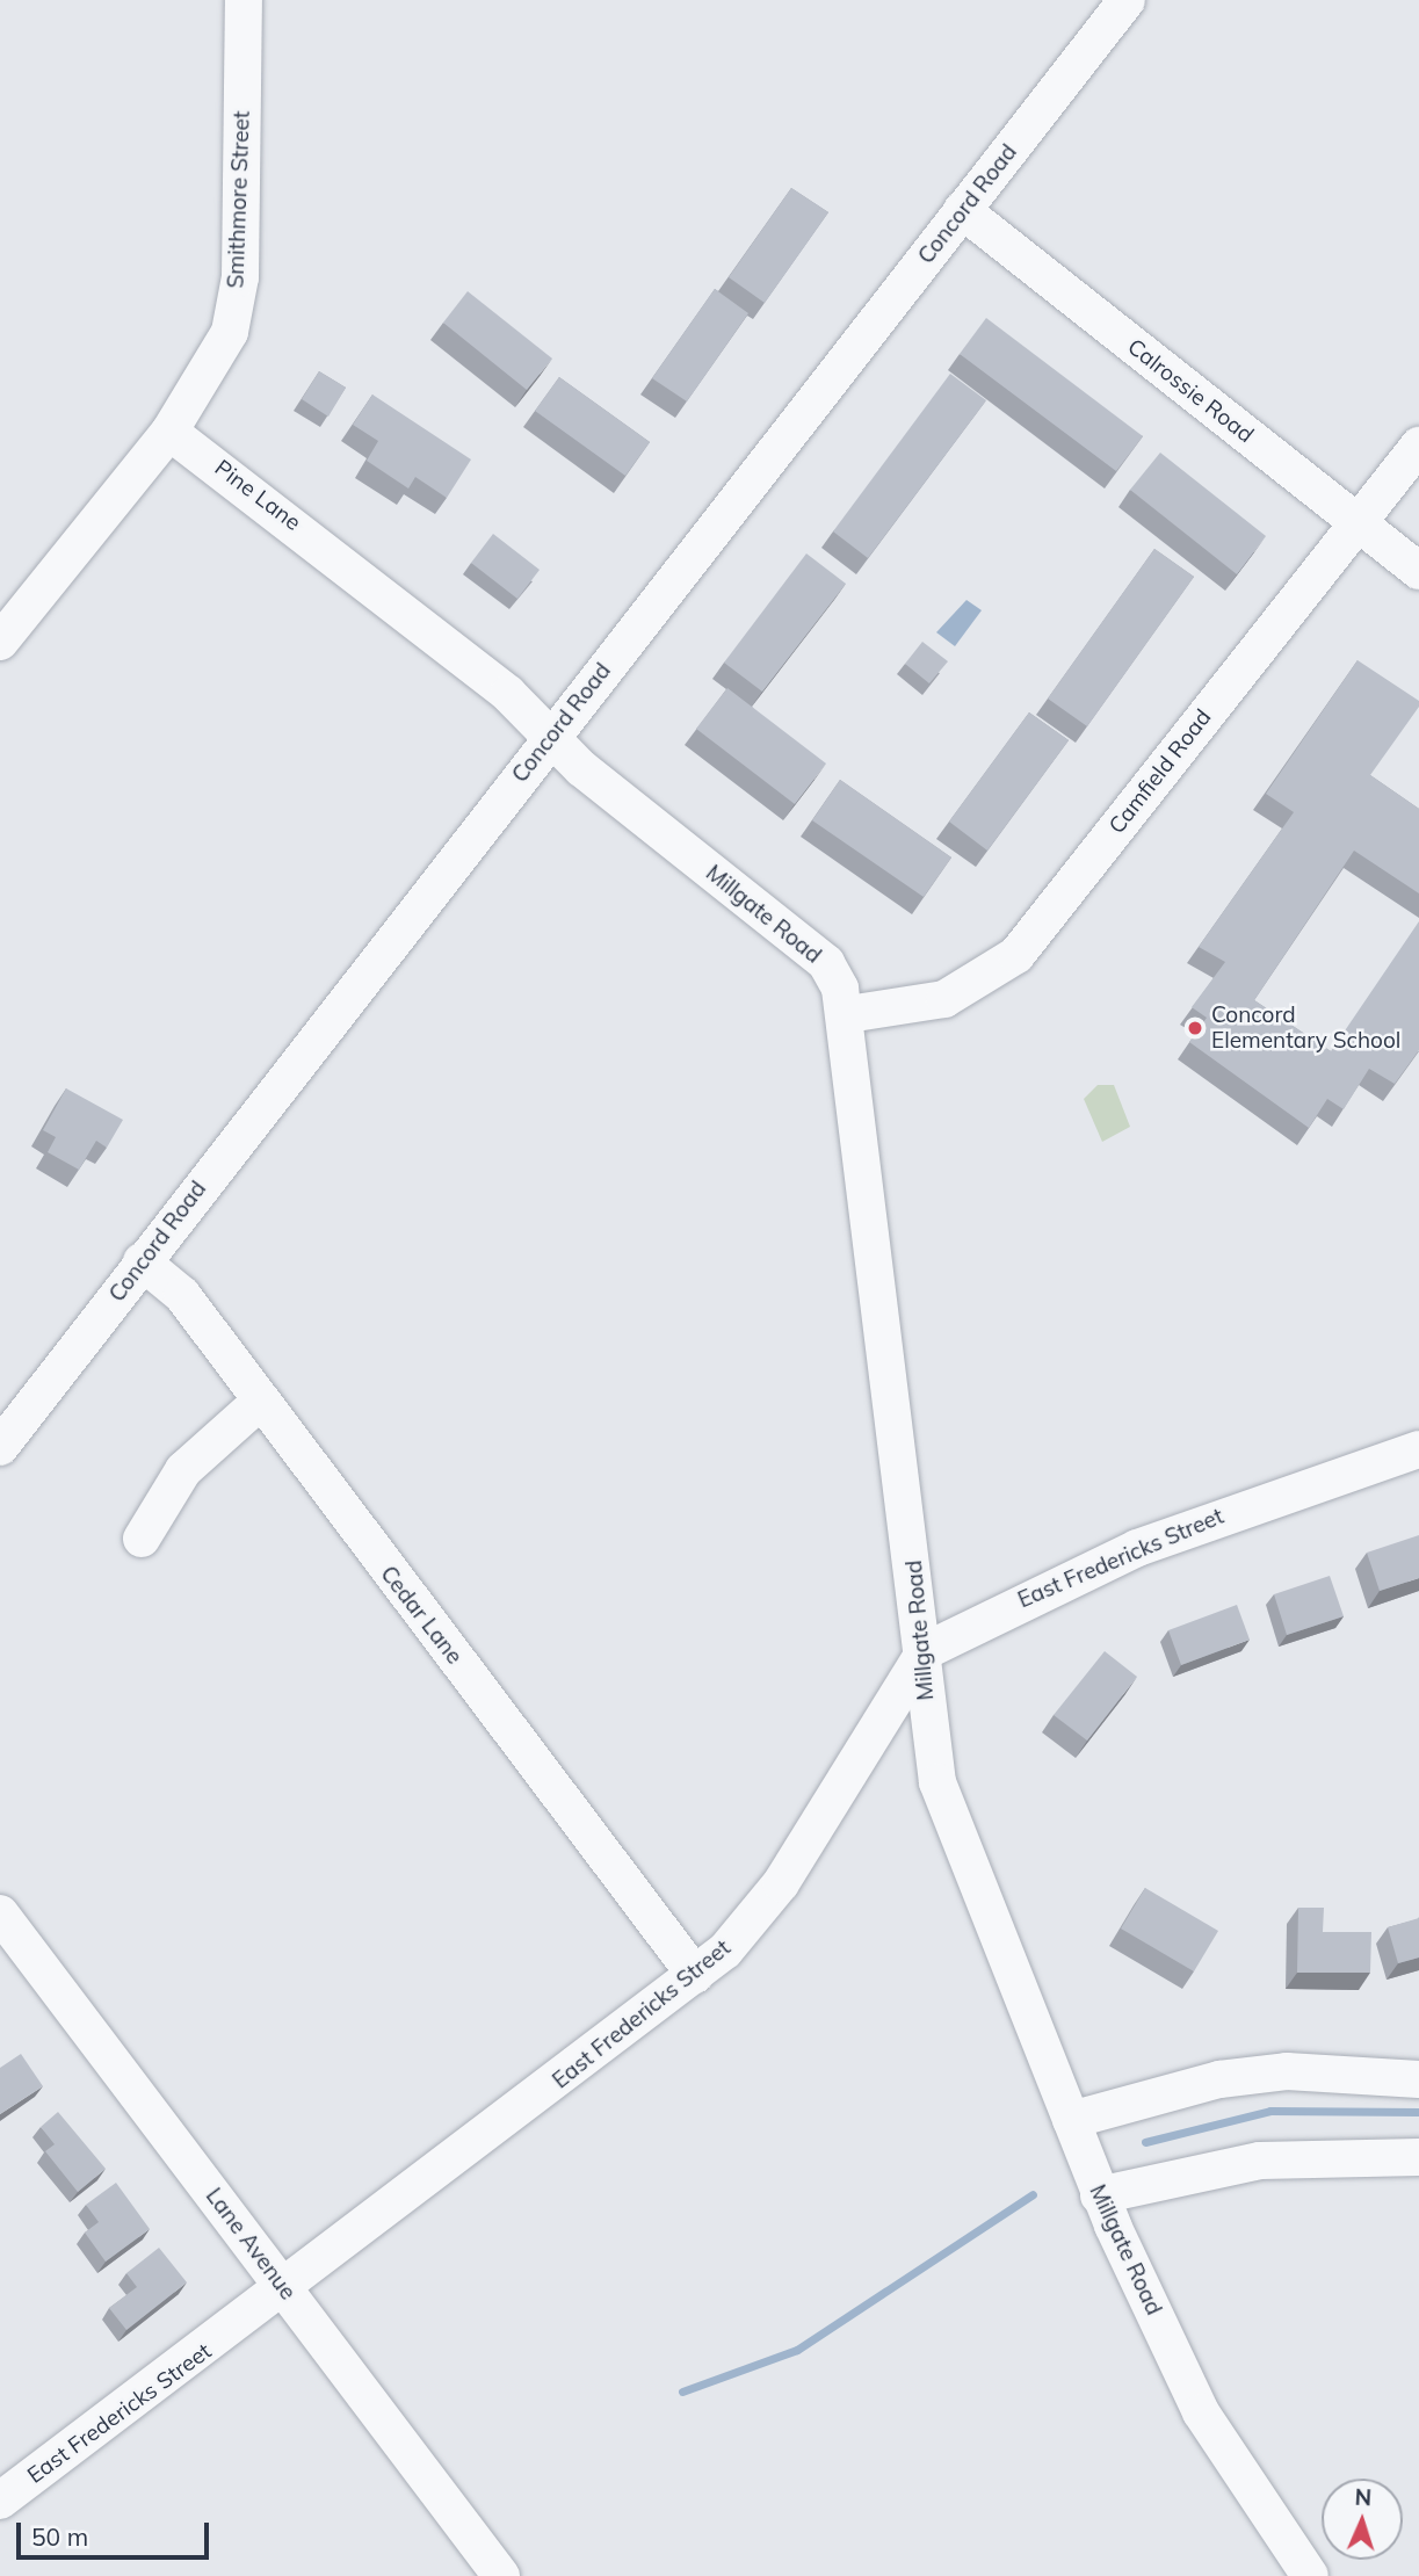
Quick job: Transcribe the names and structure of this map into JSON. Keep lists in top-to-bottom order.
{
  "streets": {
    "street": [
      "Smithmore Street",
      "Concord Road",
      "Calrossie Road",
      "Pine Lane",
      "Camfield Road",
      "Millgate Road",
      "East Fredericks Street",
      "Cedar Lane",
      "Lane Avenue"
    ]
  },
  "crossings": [
    ["Smithmore Street", "Pine Lane"],
    ["Concord Road", "Calrossie Road"],
    ["Concord Road", "Pine Lane"],
    ["Concord Road", "Millgate Road"],
    ["Concord Road", "Cedar Lane"],
    ["Calrossie Road", "Camfield Road"],
    ["Pine Lane", "Millgate Road"],
    ["Camfield Road", "Millgate Road"],
    ["Millgate Road", "East Fredericks Street"],
    ["East Fredericks Street", "Cedar Lane"],
    ["East Fredericks Street", "Lane Avenue"]
  ],
  "places": ["Concord Elementary School"],
  "scale_bar": "50 m",
  "north": "top"
}
